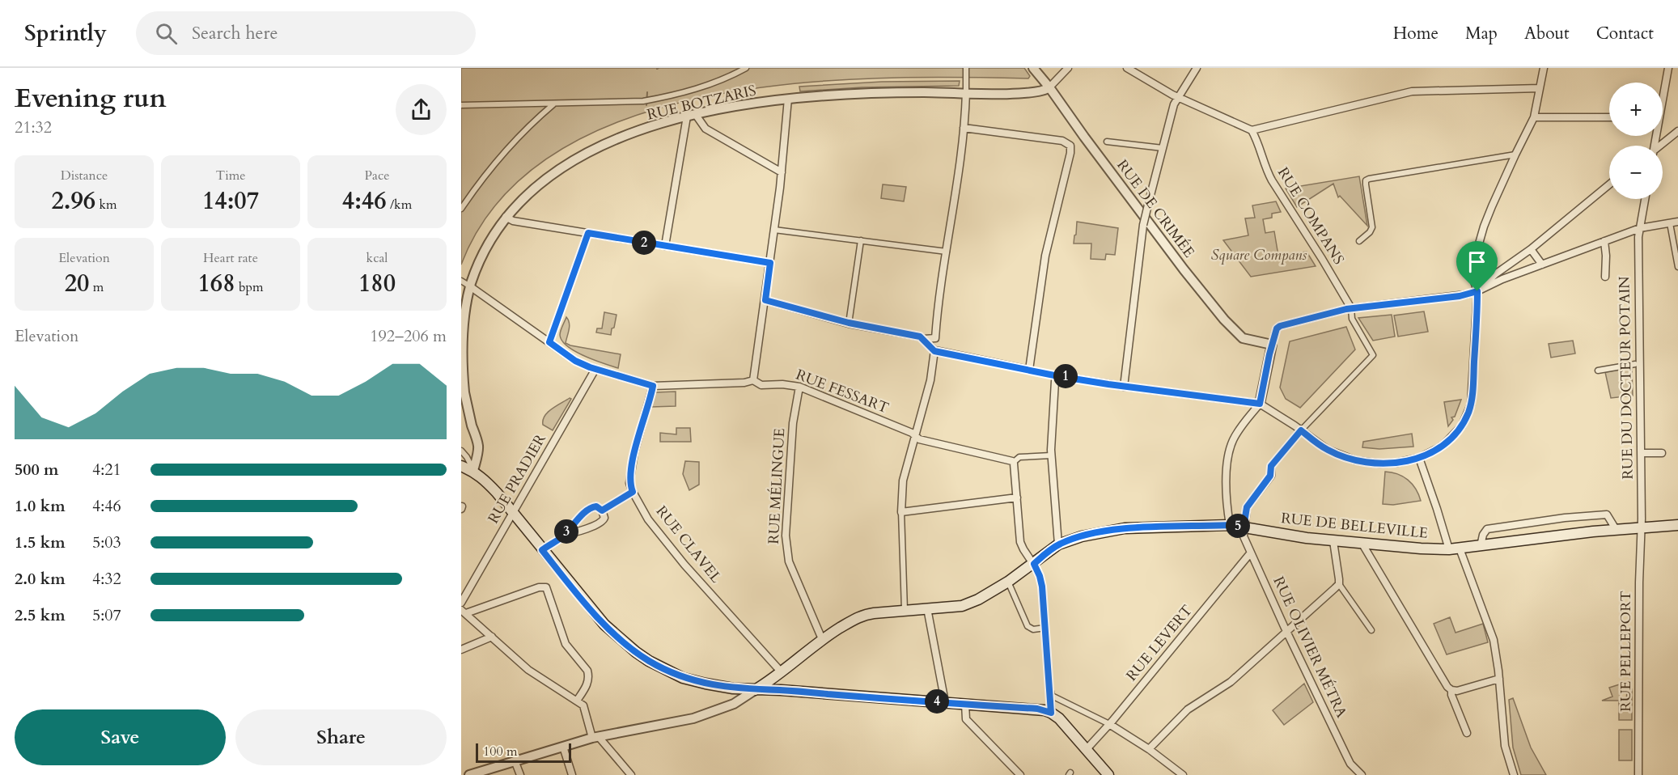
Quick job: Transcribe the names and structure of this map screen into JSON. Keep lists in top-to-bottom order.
{
  "streets": {
    "main road": ["RUE DE BELLEVILLE"],
    "street": [
      "RUE BOTZARIS",
      "RUE DE CRIMÉE",
      "RUE COMPANS",
      "RUE DU DOCTEUR POTAIN",
      "RUE FESSART",
      "RUE PRADIER",
      "RUE MÉLINGUE",
      "RUE CLAVEL",
      "RUE LEVERT",
      "RUE OLIVIER MÉTRA",
      "RUE PELLEPORT"
    ]
  },
  "crossings": [
    ["RUE BOTZARIS", "RUE DE CRIMÉE"],
    ["RUE BOTZARIS", "RUE FESSART"],
    ["RUE DU DOCTEUR POTAIN", "RUE DE BELLEVILLE"],
    ["RUE DU DOCTEUR POTAIN", "RUE PELLEPORT"],
    ["RUE FESSART", "RUE PRADIER"],
    ["RUE FESSART", "RUE MÉLINGUE"],
    ["RUE FESSART", "RUE CLAVEL"],
    ["RUE MÉLINGUE", "RUE DE BELLEVILLE"],
    ["RUE DE BELLEVILLE", "RUE CLAVEL"],
    ["RUE DE BELLEVILLE", "RUE OLIVIER MÉTRA"],
    ["RUE DE BELLEVILLE", "RUE PELLEPORT"],
    ["RUE LEVERT", "RUE OLIVIER MÉTRA"]
  ],
  "parks": ["Square Compans"],
  "scale_bar": "100 m",
  "page": {
    "header": "Sprintly",
    "search": "Search here",
    "nav": [
      "Home",
      "Map",
      "About",
      "Contact"
    ],
    "heading": ["Evening run", "21:32"],
    "map_buttons": ["+", "−"],
    "stats": [
      ["Distance", "2.96 km"],
      ["Time", "14:07"],
      ["Pace", "4:46 /km"],
      ["Elevation", "20 m"],
      ["Heart rate", "168 bpm"],
      ["kcal", "180"]
    ],
    "pins": [
      "2",
      "1",
      "5",
      "3",
      "4"
    ],
    "chart": ["Elevation", "192–206 m"],
    "list": [
      {
        "name": "500 m",
        "note": "4:21"
      },
      {
        "name": "1.0 km",
        "note": "4:46"
      },
      {
        "name": "1.5 km",
        "note": "5:03"
      },
      {
        "name": "2.0 km",
        "note": "4:32"
      },
      {
        "name": "2.5 km",
        "note": "5:07"
      }
    ],
    "buttons": ["Save", "Share"],
    "scale": "100 m"
  }
}
